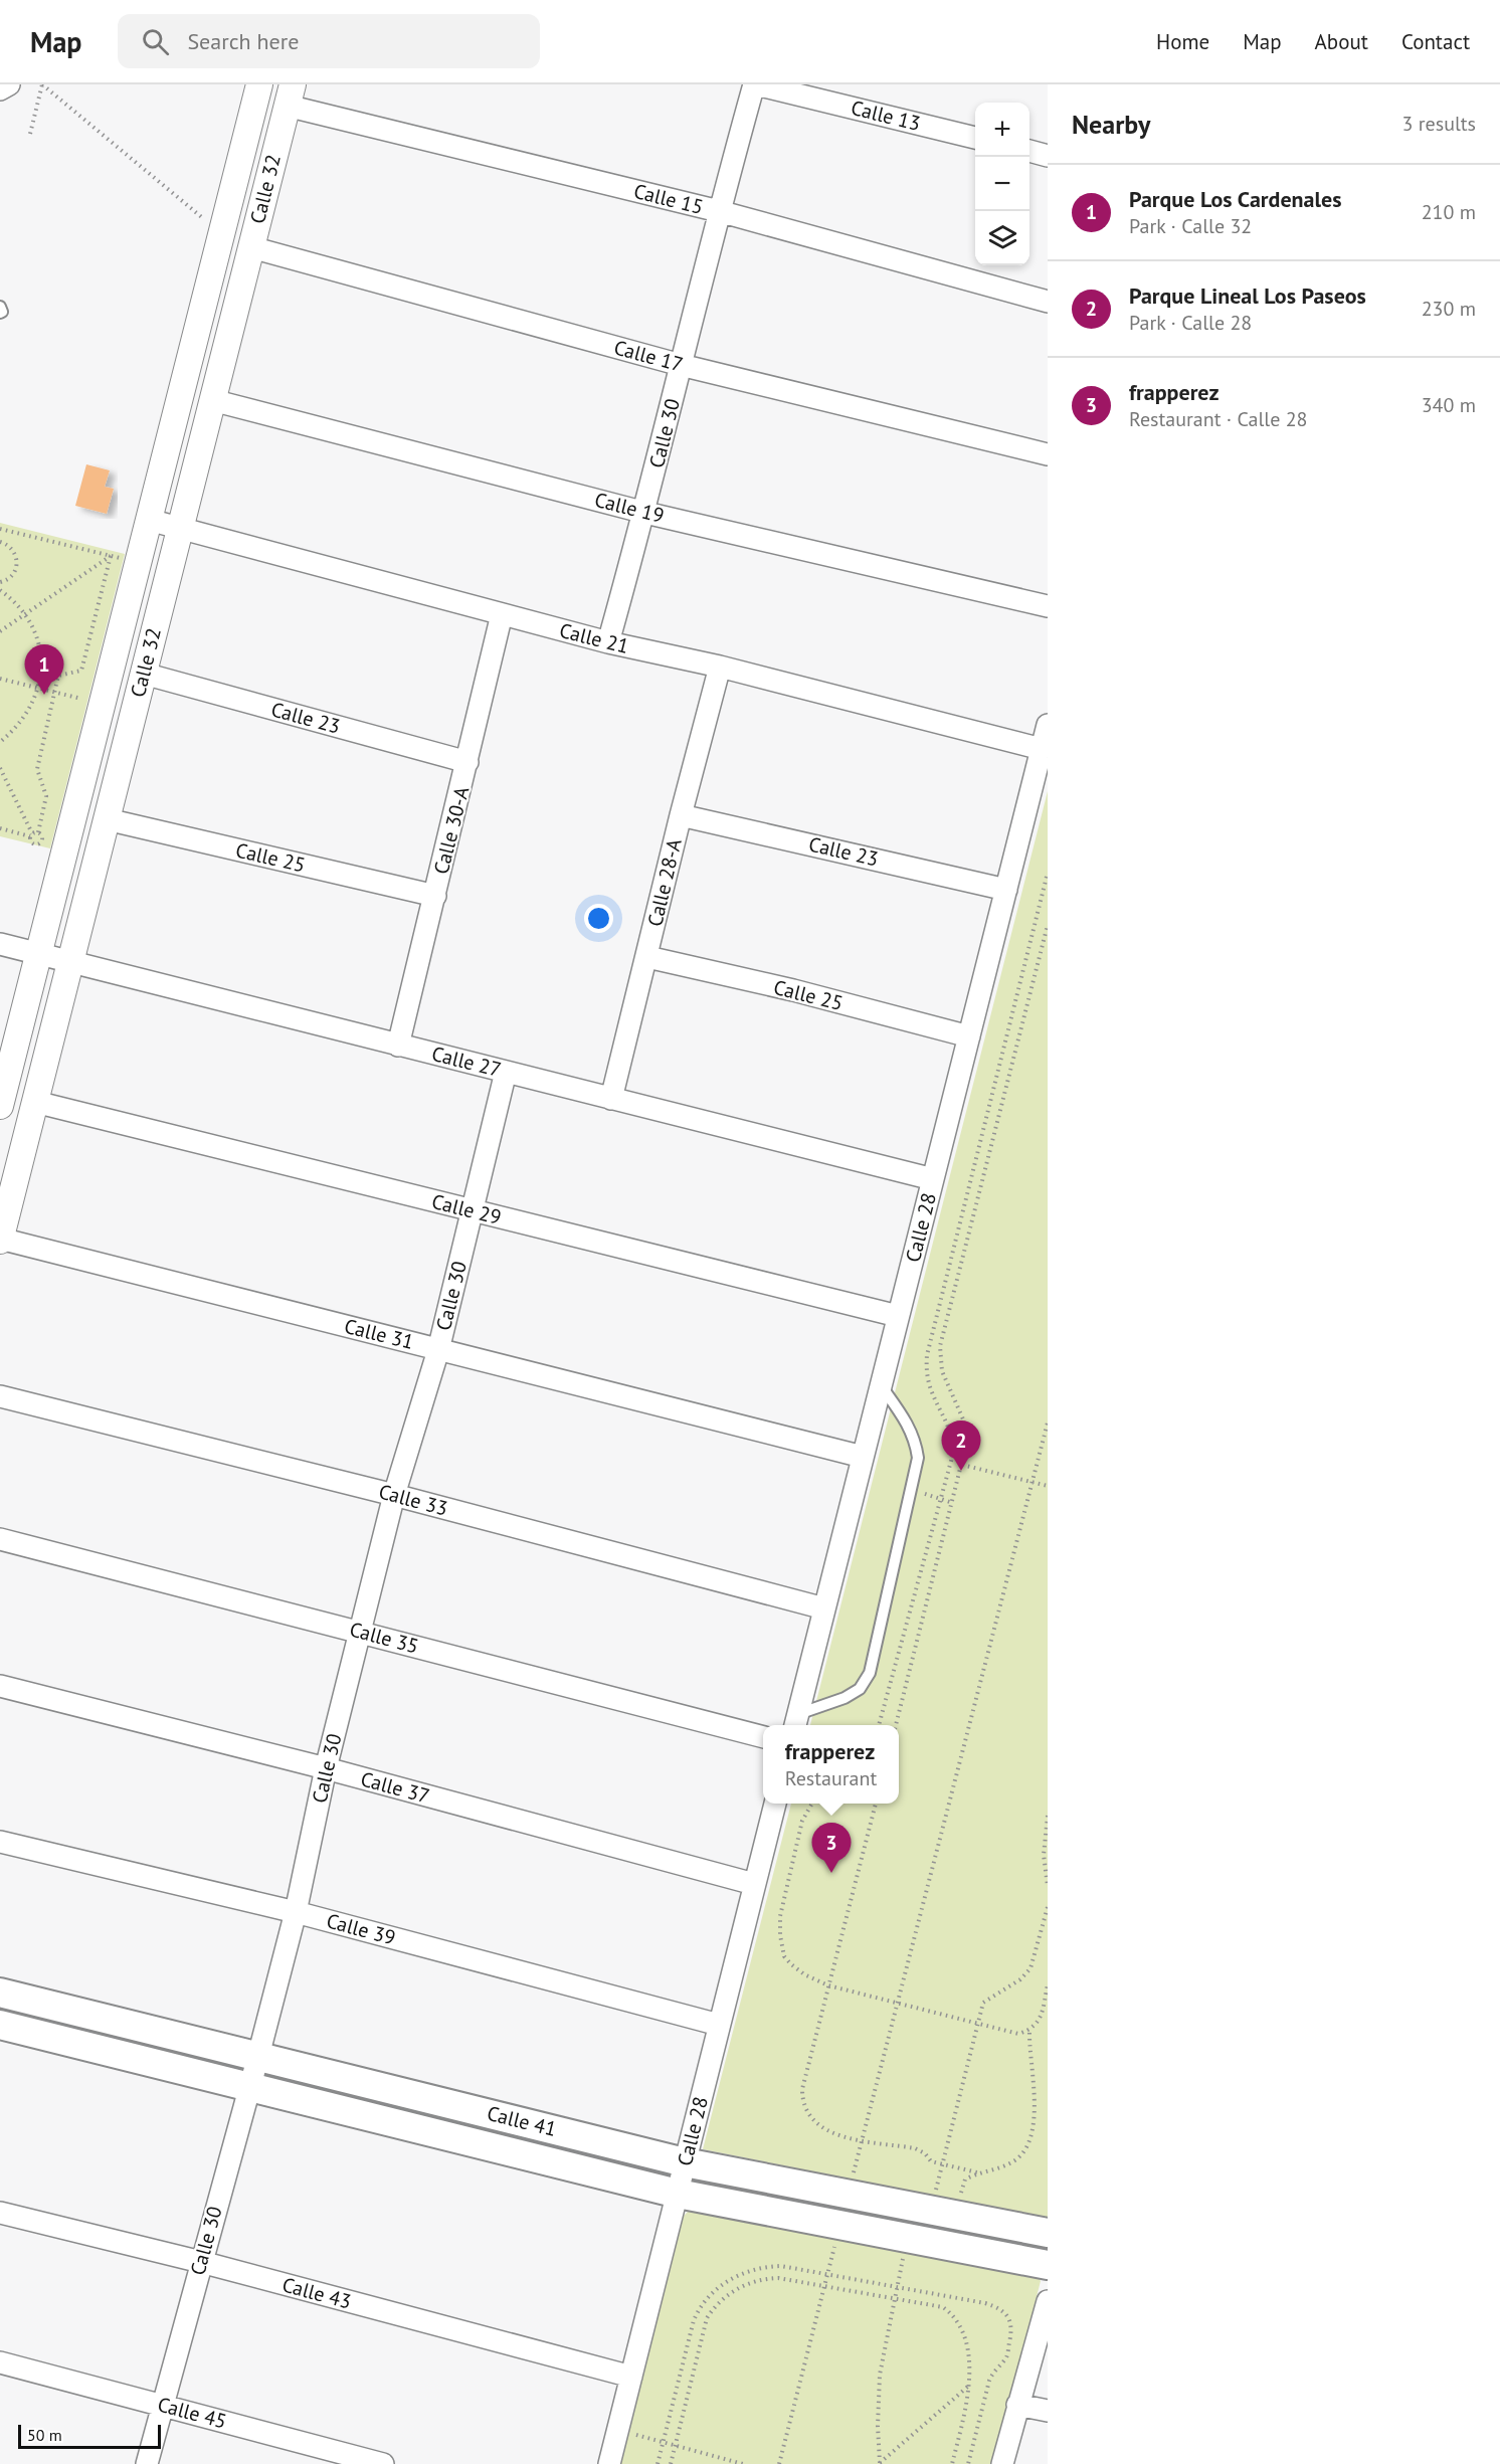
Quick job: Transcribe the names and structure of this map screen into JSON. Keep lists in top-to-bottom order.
{
  "streets": {
    "main road": ["Calle 41"],
    "street": [
      "Calle 13",
      "Calle 32",
      "Calle 15",
      "Calle 17",
      "Calle 30",
      "Calle 19",
      "Calle 21",
      "Calle 23",
      "Calle 30-A",
      "Calle 25",
      "Calle 28-A",
      "Calle 27",
      "Calle 29",
      "Calle 28",
      "Calle 31",
      "Calle 33",
      "Calle 35",
      "Calle 37",
      "Calle 39",
      "Calle 43",
      "Calle 45"
    ]
  },
  "crossings": [
    ["Calle 13", "Calle 30"],
    ["Calle 32", "Calle 15"],
    ["Calle 32", "Calle 17"],
    ["Calle 32", "Calle 19"],
    ["Calle 32", "Calle 21"],
    ["Calle 32", "Calle 23"],
    ["Calle 32", "Calle 25"],
    ["Calle 32", "Calle 27"],
    ["Calle 32", "Calle 29"],
    ["Calle 32", "Calle 31"],
    ["Calle 15", "Calle 30"],
    ["Calle 17", "Calle 30"],
    ["Calle 30", "Calle 19"],
    ["Calle 30", "Calle 21"],
    ["Calle 30", "Calle 27"],
    ["Calle 30", "Calle 29"],
    ["Calle 30", "Calle 31"],
    ["Calle 30", "Calle 33"],
    ["Calle 30", "Calle 35"],
    ["Calle 30", "Calle 37"],
    ["Calle 30", "Calle 39"],
    ["Calle 30", "Calle 41"],
    ["Calle 30", "Calle 43"],
    ["Calle 30", "Calle 45"],
    ["Calle 21", "Calle 30-A"],
    ["Calle 21", "Calle 28-A"],
    ["Calle 21", "Calle 28"],
    ["Calle 23", "Calle 30-A"],
    ["Calle 23", "Calle 28-A"],
    ["Calle 23", "Calle 28"],
    ["Calle 30-A", "Calle 25"],
    ["Calle 30-A", "Calle 27"],
    ["Calle 25", "Calle 28-A"],
    ["Calle 25", "Calle 28"],
    ["Calle 28-A", "Calle 27"],
    ["Calle 27", "Calle 28"],
    ["Calle 29", "Calle 28"],
    ["Calle 28", "Calle 31"],
    ["Calle 28", "Calle 33"],
    ["Calle 28", "Calle 37"],
    ["Calle 28", "Calle 39"],
    ["Calle 28", "Calle 41"],
    ["Calle 28", "Calle 43"]
  ],
  "scale_bar": "50 m",
  "page": {
    "header": "Map",
    "search": "Search here",
    "nav": [
      "Home",
      "Map",
      "About",
      "Contact"
    ],
    "heading": ["Nearby", "3 results"],
    "map_buttons": ["+", "−"],
    "list": [
      {
        "mark": "1",
        "name": "Parque Los Cardenales",
        "note": "Park · Calle 32",
        "value": "210 m"
      },
      {
        "mark": "2",
        "name": "Parque Lineal Los Paseos",
        "note": "Park · Calle 28",
        "value": "230 m"
      },
      {
        "mark": "3",
        "name": "frapperez",
        "note": "Restaurant · Calle 28",
        "value": "340 m"
      }
    ],
    "pins": ["1", "2", "3"],
    "popup": ["frapperez", "Restaurant"],
    "scale": "50 m"
  }
}
